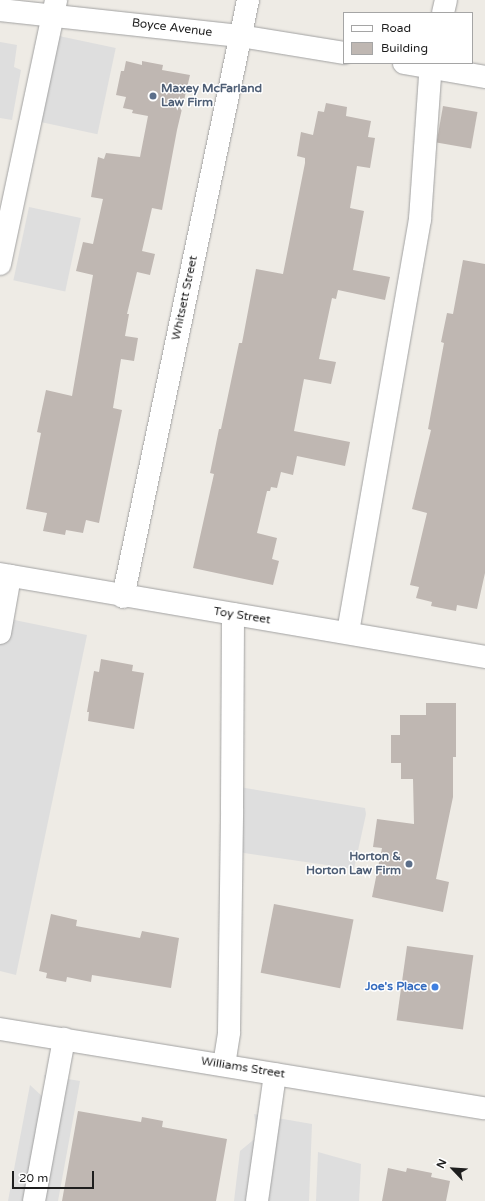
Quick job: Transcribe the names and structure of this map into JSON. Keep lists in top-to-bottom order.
{
  "streets": {
    "street": [
      "Boyce Avenue",
      "Whitsett Street",
      "Toy Street",
      "Williams Street"
    ]
  },
  "crossings": [
    ["Boyce Avenue", "Whitsett Street"],
    ["Whitsett Street", "Toy Street"]
  ],
  "places": ["Maxey McFarland Law Firm", "Horton & Horton Law Firm", "Joe's Place"],
  "legend": ["Road", "Building"],
  "scale_bar": "20 m",
  "north": "top left"
}
